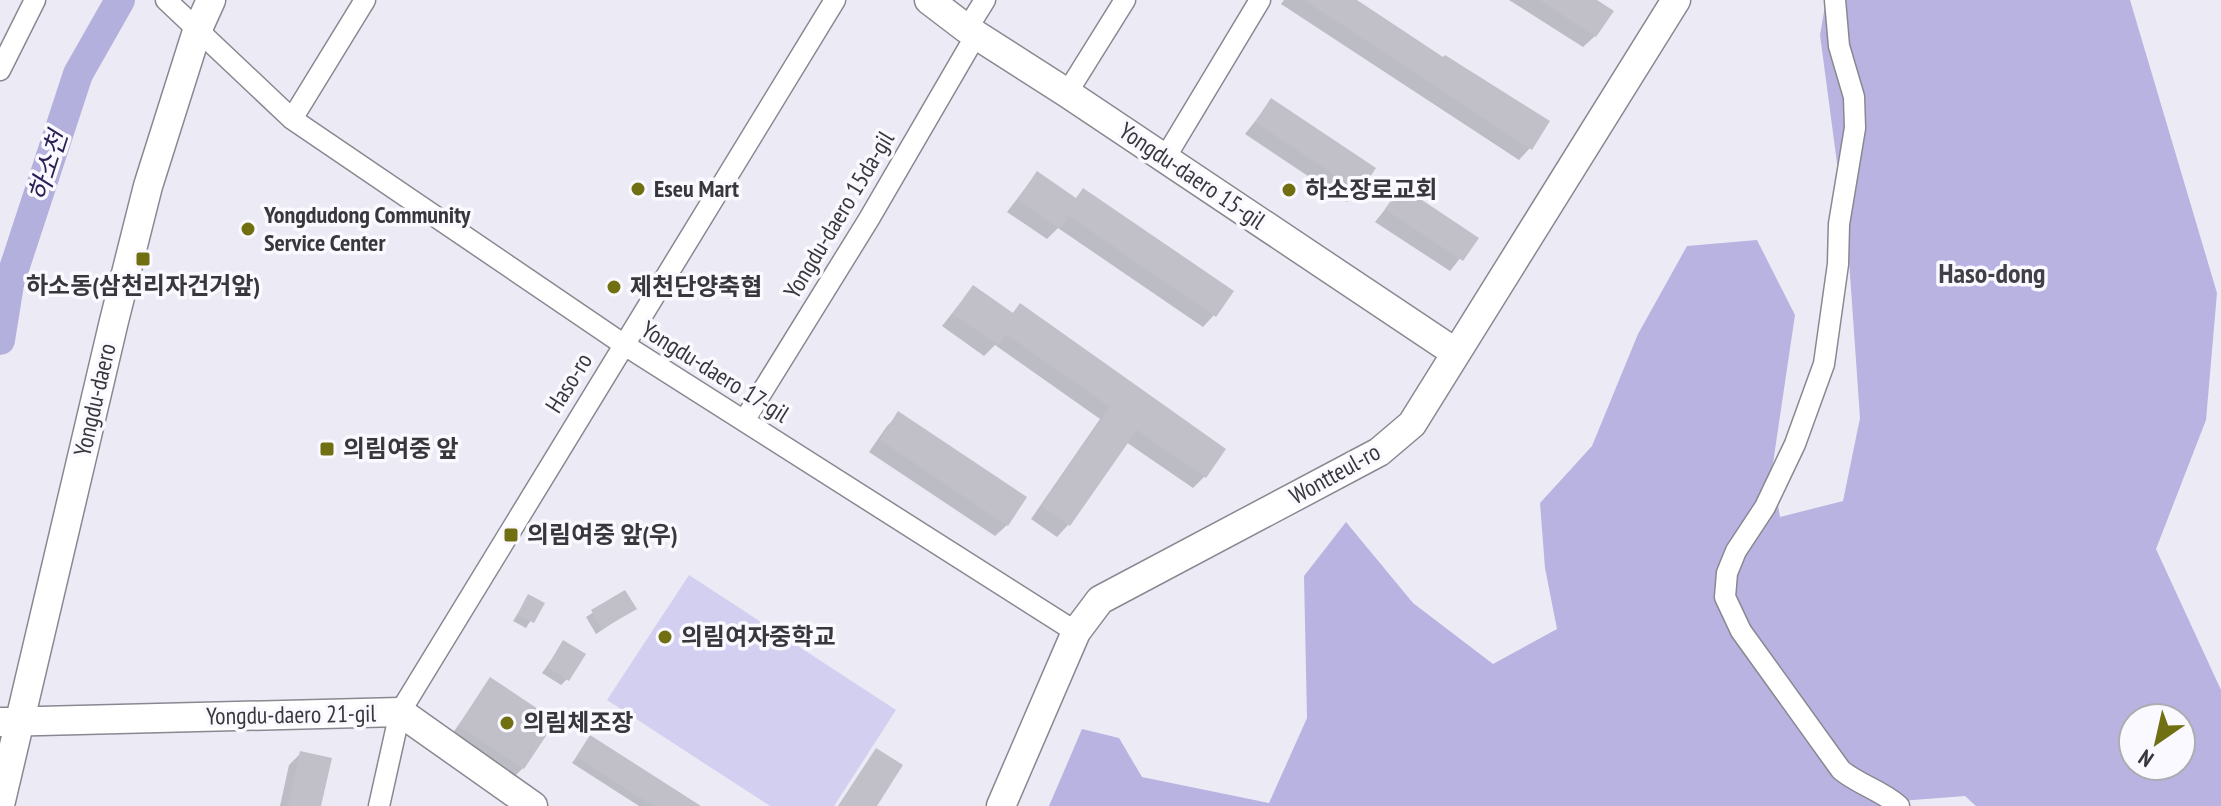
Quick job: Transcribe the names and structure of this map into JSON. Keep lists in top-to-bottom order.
{
  "streets": {
    "street": [
      "Yongdu-daero 15-gil",
      "Yongdu-daero 15da-gil",
      "Yongdu-daero 17-gil",
      "Haso-ro",
      "Yongdu-daero",
      "Wontteul-ro",
      "Yongdu-daero 21-gil"
    ]
  },
  "crossings": [
    ["Yongdu-daero 15-gil", "Yongdu-daero 15da-gil"],
    ["Yongdu-daero 15-gil", "Wontteul-ro"],
    ["Yongdu-daero 15da-gil", "Yongdu-daero 17-gil"],
    ["Yongdu-daero 17-gil", "Haso-ro"],
    ["Yongdu-daero 17-gil", "Yongdu-daero"],
    ["Yongdu-daero 17-gil", "Wontteul-ro"],
    ["Haso-ro", "Yongdu-daero 21-gil"],
    ["Yongdu-daero", "Yongdu-daero 21-gil"]
  ],
  "districts": ["Haso-dong"],
  "water": ["하소천"],
  "places": {
    "other": [
      "Eseu Mart",
      "하소장로교회",
      "Yongdudong Community Service Center",
      "제천단양축협",
      "의림여자중학교",
      "의림체조장"
    ],
    "transit": ["하소동(삼천리자건거앞)", "의림여중 앞", "의림여중 앞(우)"]
  },
  "north": "bottom left"
}
